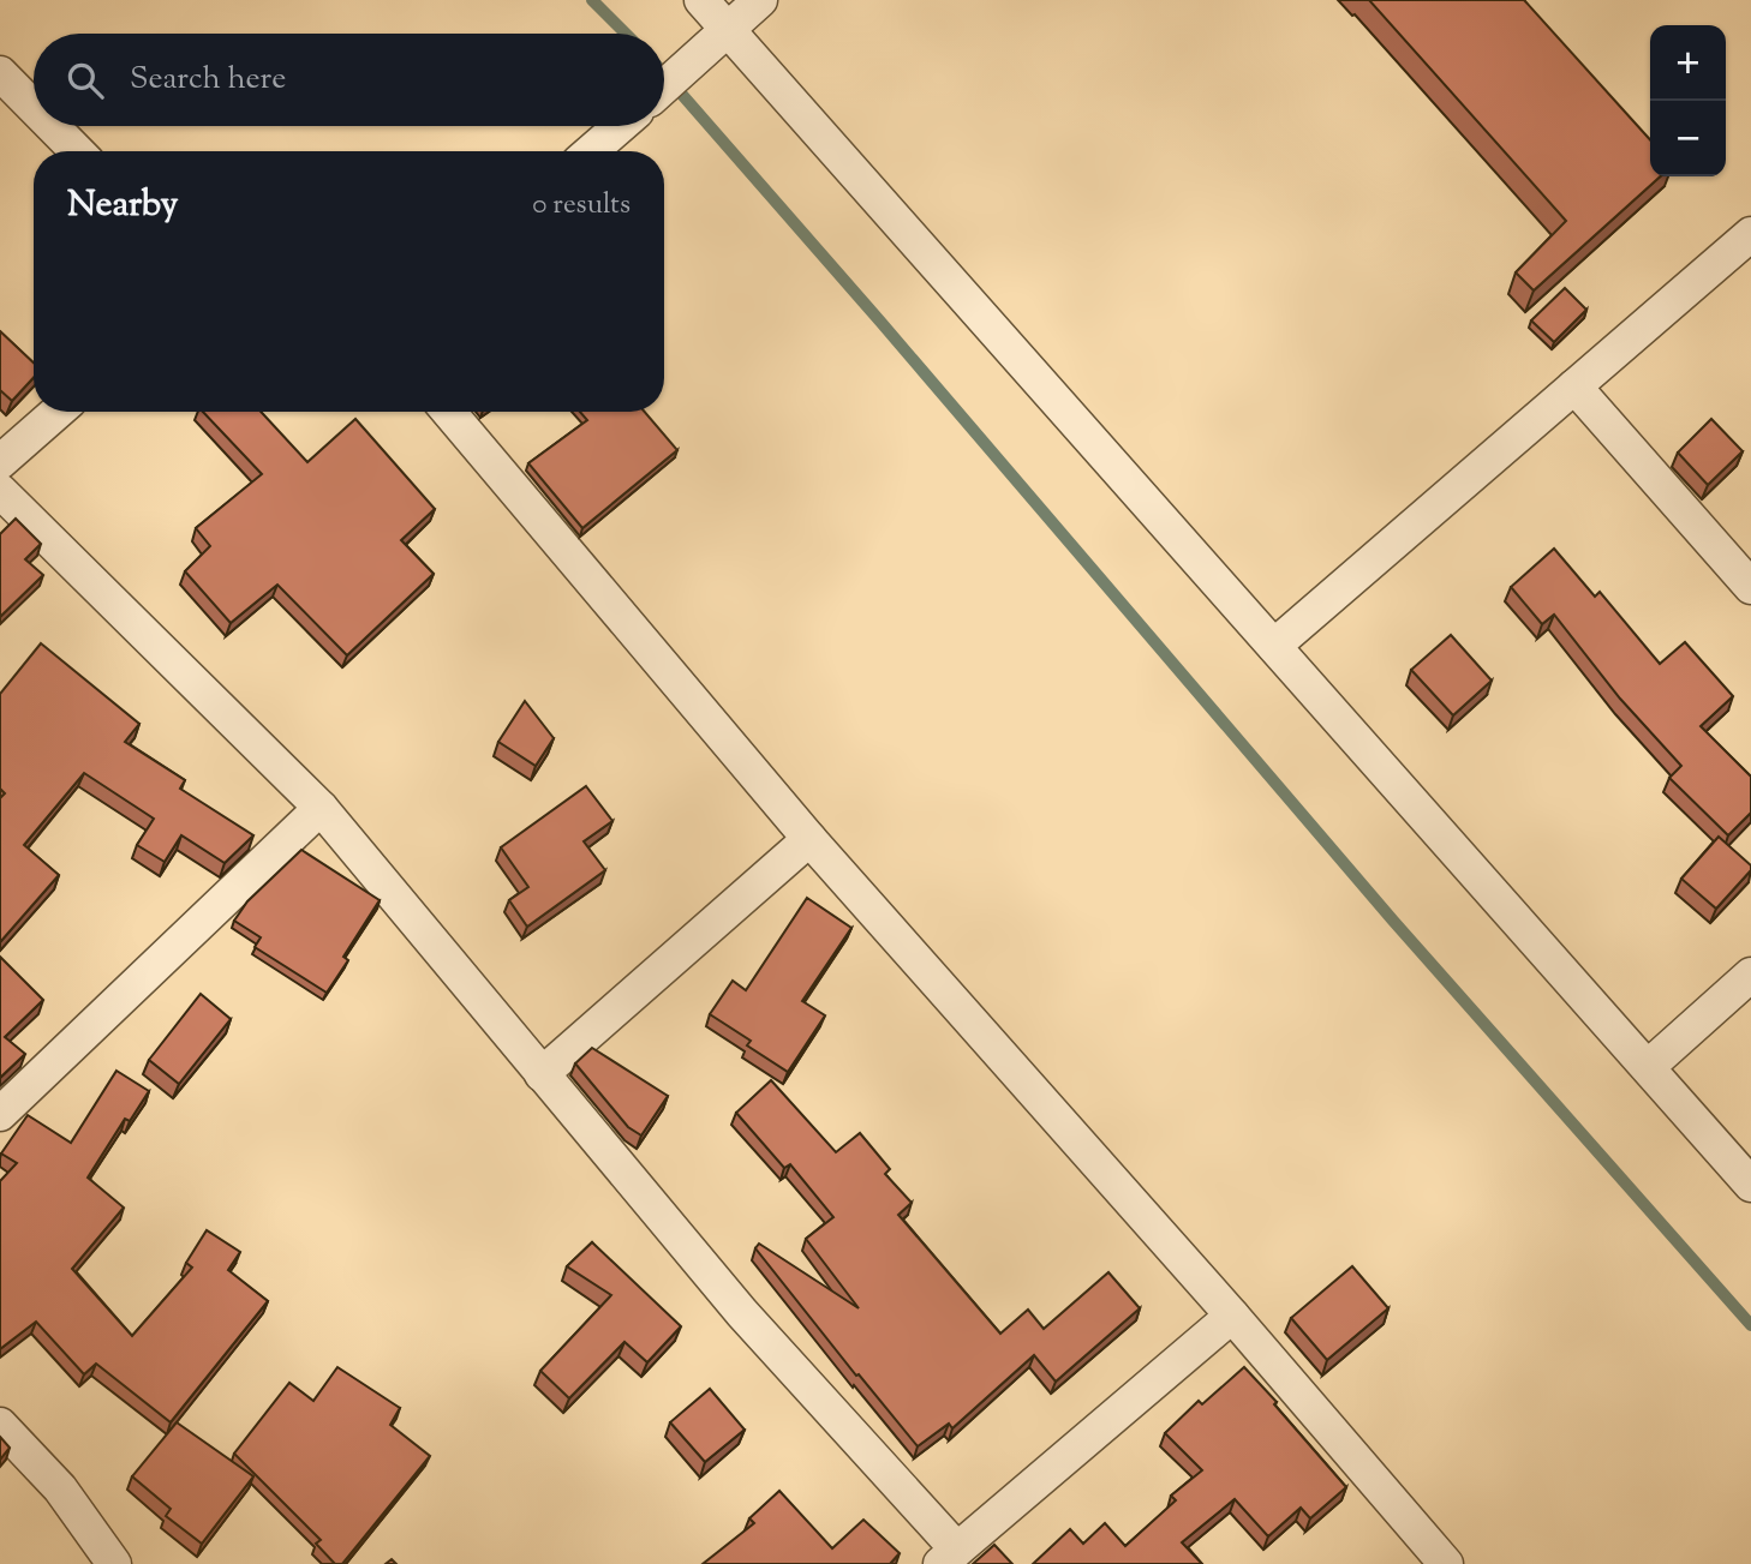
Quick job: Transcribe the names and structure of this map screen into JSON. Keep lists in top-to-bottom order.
{
  "page": {
    "map_buttons": ["+", "−"],
    "search": "Search here",
    "heading": ["Nearby", "0 results"]
  }
}
